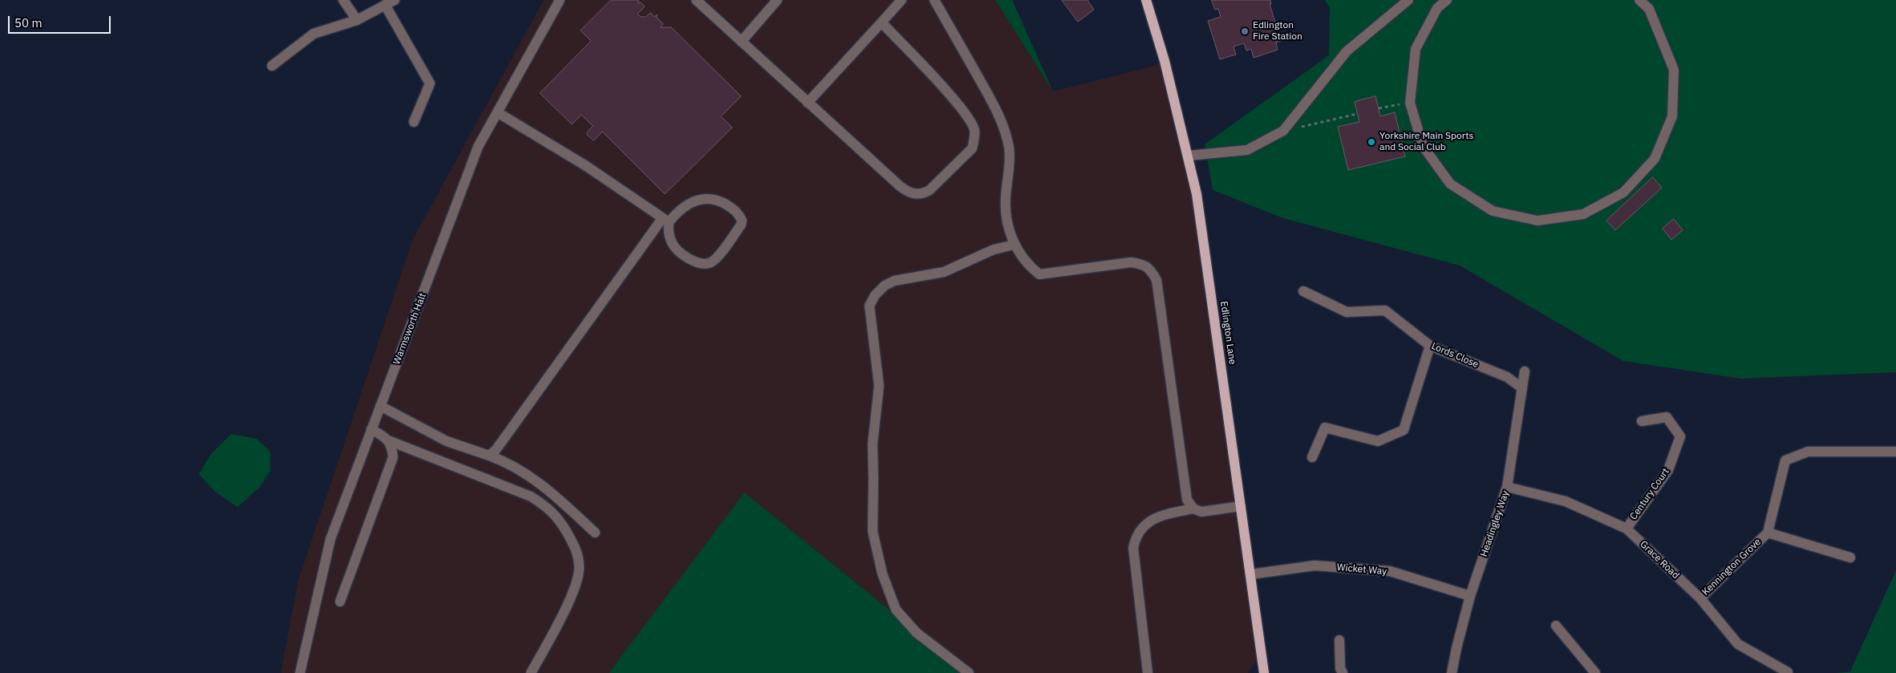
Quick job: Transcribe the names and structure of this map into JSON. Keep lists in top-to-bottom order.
{
  "streets": {
    "main road": ["Edlington Lane"],
    "street": [
      "Warmsworth Halt",
      "Lords Close",
      "Century Court",
      "Headingley Way",
      "Grace Road",
      "Kennington Grove",
      "Wicket Way"
    ]
  },
  "crossings": [
    ["Edlington Lane", "Wicket Way"],
    ["Lords Close", "Headingley Way"],
    ["Century Court", "Grace Road"],
    ["Headingley Way", "Grace Road"],
    ["Headingley Way", "Wicket Way"],
    ["Grace Road", "Kennington Grove"]
  ],
  "places": ["Edlington Fire Station", "Yorkshire Main Sports and Social Club"],
  "scale_bar": "50 m"
}
